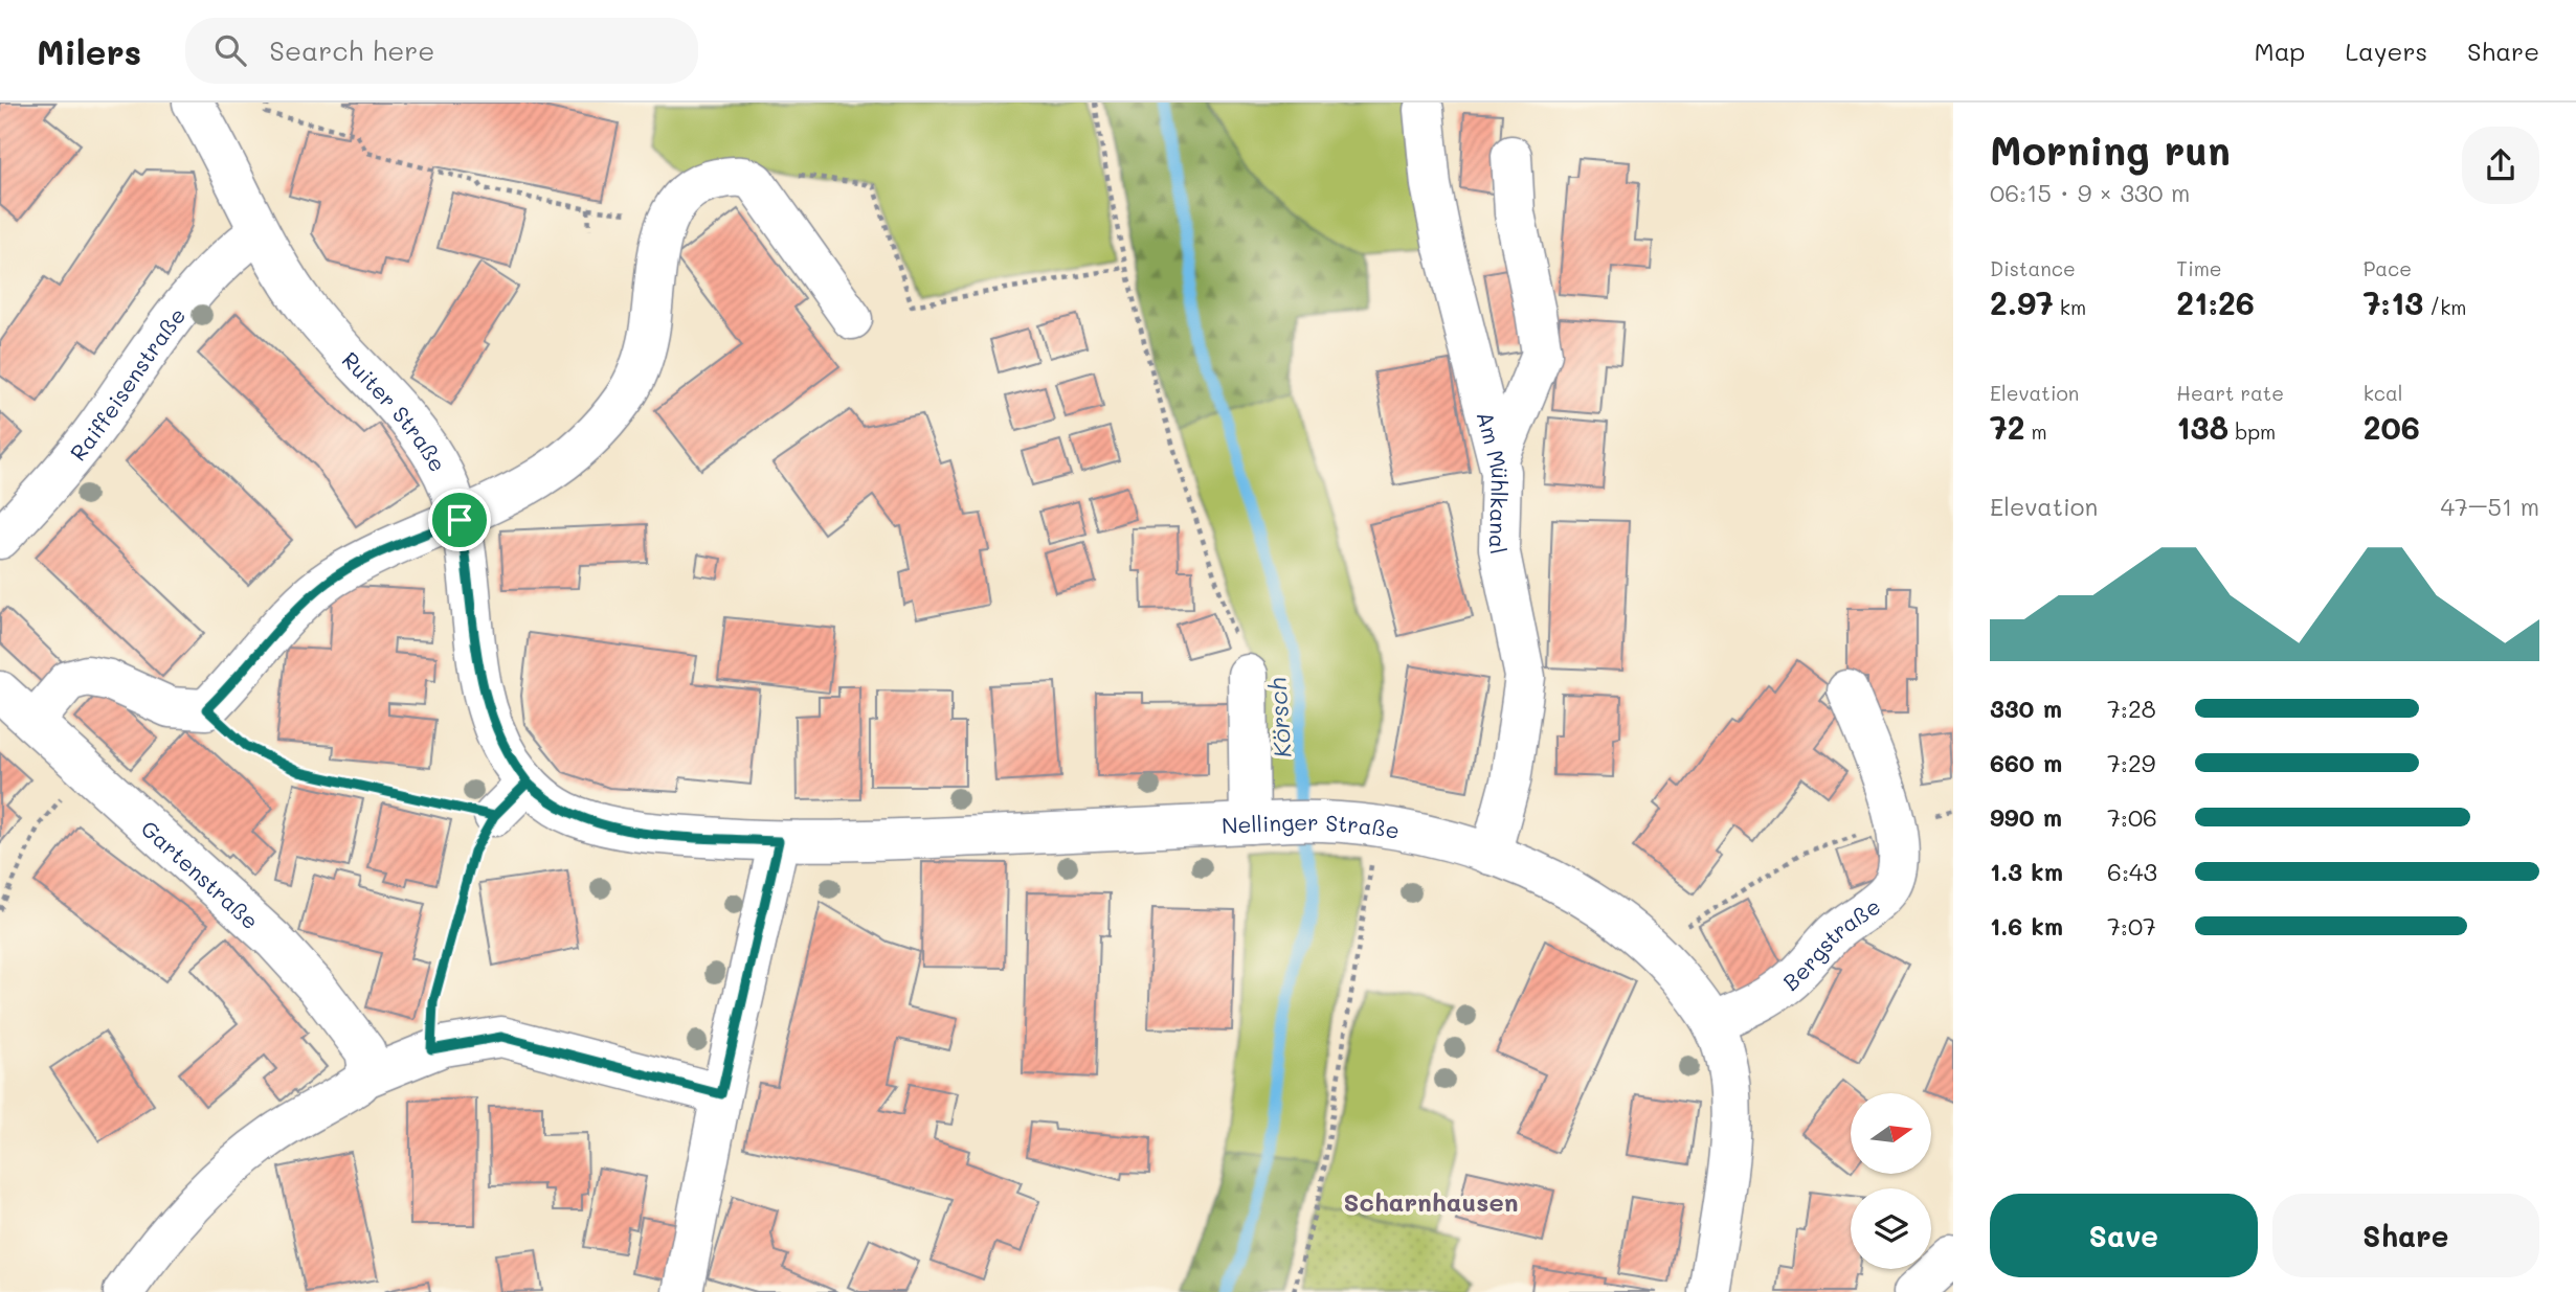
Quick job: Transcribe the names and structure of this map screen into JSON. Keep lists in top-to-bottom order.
{
  "streets": {
    "street": [
      "Raiffeisenstraße",
      "Ruiter Straße",
      "Am Mühlkanal",
      "Nellinger Straße",
      "Gartenstraße",
      "Bergstraße"
    ]
  },
  "crossings": [
    ["Raiffeisenstraße", "Ruiter Straße"],
    ["Ruiter Straße", "Nellinger Straße"],
    ["Am Mühlkanal", "Nellinger Straße"],
    ["Nellinger Straße", "Bergstraße"]
  ],
  "districts": ["Scharnhausen"],
  "water": ["Körsch"],
  "north": "right",
  "page": {
    "header": "Milers",
    "search": "Search here",
    "nav": ["Map", "Layers", "Share"],
    "heading": ["Morning run", "06:15 · 9 × 330 m"],
    "stats": [
      ["Distance", "2.97 km"],
      ["Time", "21:26"],
      ["Pace", "7:13 /km"],
      ["Elevation", "72 m"],
      ["Heart rate", "138 bpm"],
      ["kcal", "206"]
    ],
    "chart": ["Elevation", "47–51 m"],
    "list": [
      {
        "name": "330 m",
        "note": "7:28"
      },
      {
        "name": "660 m",
        "note": "7:29"
      },
      {
        "name": "990 m",
        "note": "7:06"
      },
      {
        "name": "1.3 km",
        "note": "6:43"
      },
      {
        "name": "1.6 km",
        "note": "7:07"
      }
    ],
    "buttons": ["Save", "Share"]
  }
}
